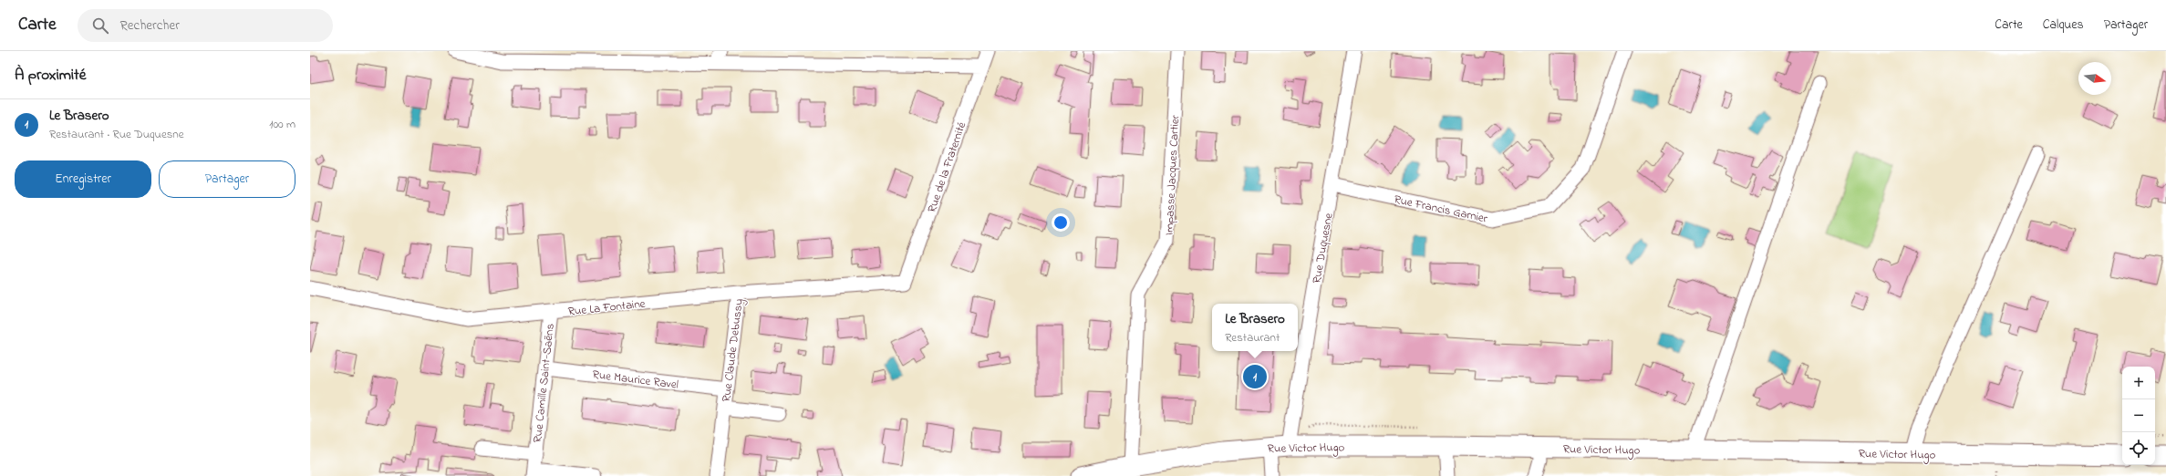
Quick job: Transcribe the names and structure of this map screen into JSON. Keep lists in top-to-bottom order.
{
  "streets": {
    "street": [
      "Rue de la Fraternité",
      "Impasse Jacques Cartier",
      "Rue Francis Garnier",
      "Rue Duquesne",
      "Rue La Fontaine",
      "Rue Claude Debussy",
      "Rue Maurice Ravel",
      "Rue Camille Saint-Saëns",
      "Rue Victor Hugo"
    ]
  },
  "crossings": [
    ["Rue de la Fraternité", "Rue La Fontaine"],
    ["Impasse Jacques Cartier", "Rue Victor Hugo"],
    ["Rue Francis Garnier", "Rue Duquesne"],
    ["Rue Duquesne", "Rue Victor Hugo"],
    ["Rue La Fontaine", "Rue Claude Debussy"],
    ["Rue La Fontaine", "Rue Camille Saint-Saëns"],
    ["Rue Claude Debussy", "Rue Maurice Ravel"],
    ["Rue Maurice Ravel", "Rue Camille Saint-Saëns"]
  ],
  "north": "right",
  "page": {
    "header": "Carte",
    "search": "Rechercher",
    "nav": ["Carte", "Calques", "Partager"],
    "heading": "À proximité",
    "list": [
      {
        "mark": "1",
        "name": "Le Brasero",
        "note": "Restaurant · Rue Duquesne",
        "value": "100 m"
      }
    ],
    "buttons": ["Enregistrer", "Partager"],
    "popup": ["Le Brasero", "Restaurant"],
    "pins": "1",
    "map_buttons": ["+", "−"]
  }
}
